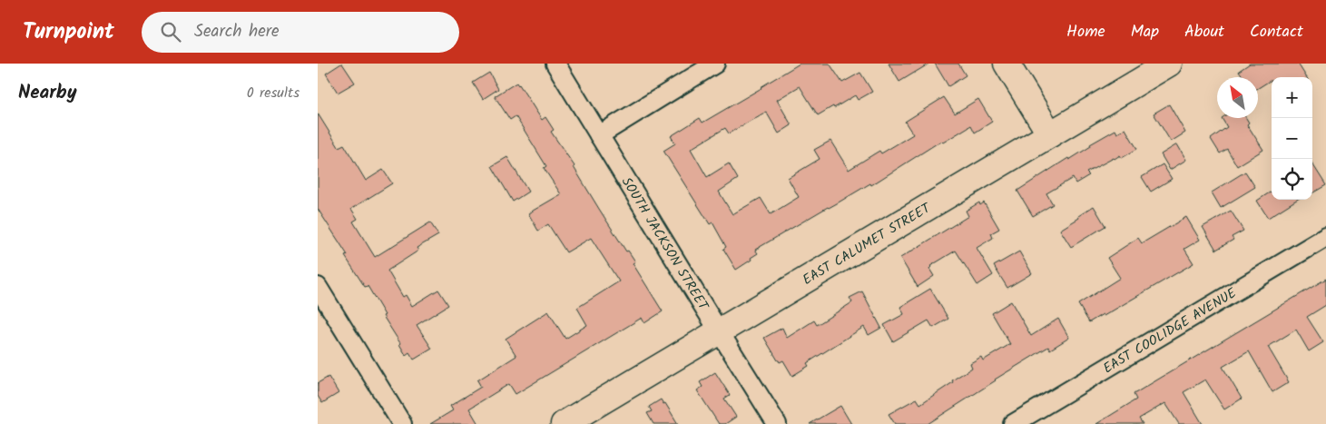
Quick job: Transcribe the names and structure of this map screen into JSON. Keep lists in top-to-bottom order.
{
  "streets": {
    "main road": ["EAST CALUMET STREET"],
    "street": ["SOUTH JACKSON STREET", "EAST COOLIDGE AVENUE"]
  },
  "crossings": [
    ["SOUTH JACKSON STREET", "EAST CALUMET STREET"]
  ],
  "north": "top left",
  "page": {
    "header": "Turnpoint",
    "search": "Search here",
    "nav": [
      "Home",
      "Map",
      "About",
      "Contact"
    ],
    "heading": ["Nearby", "0 results"],
    "map_buttons": ["+", "−"]
  }
}
